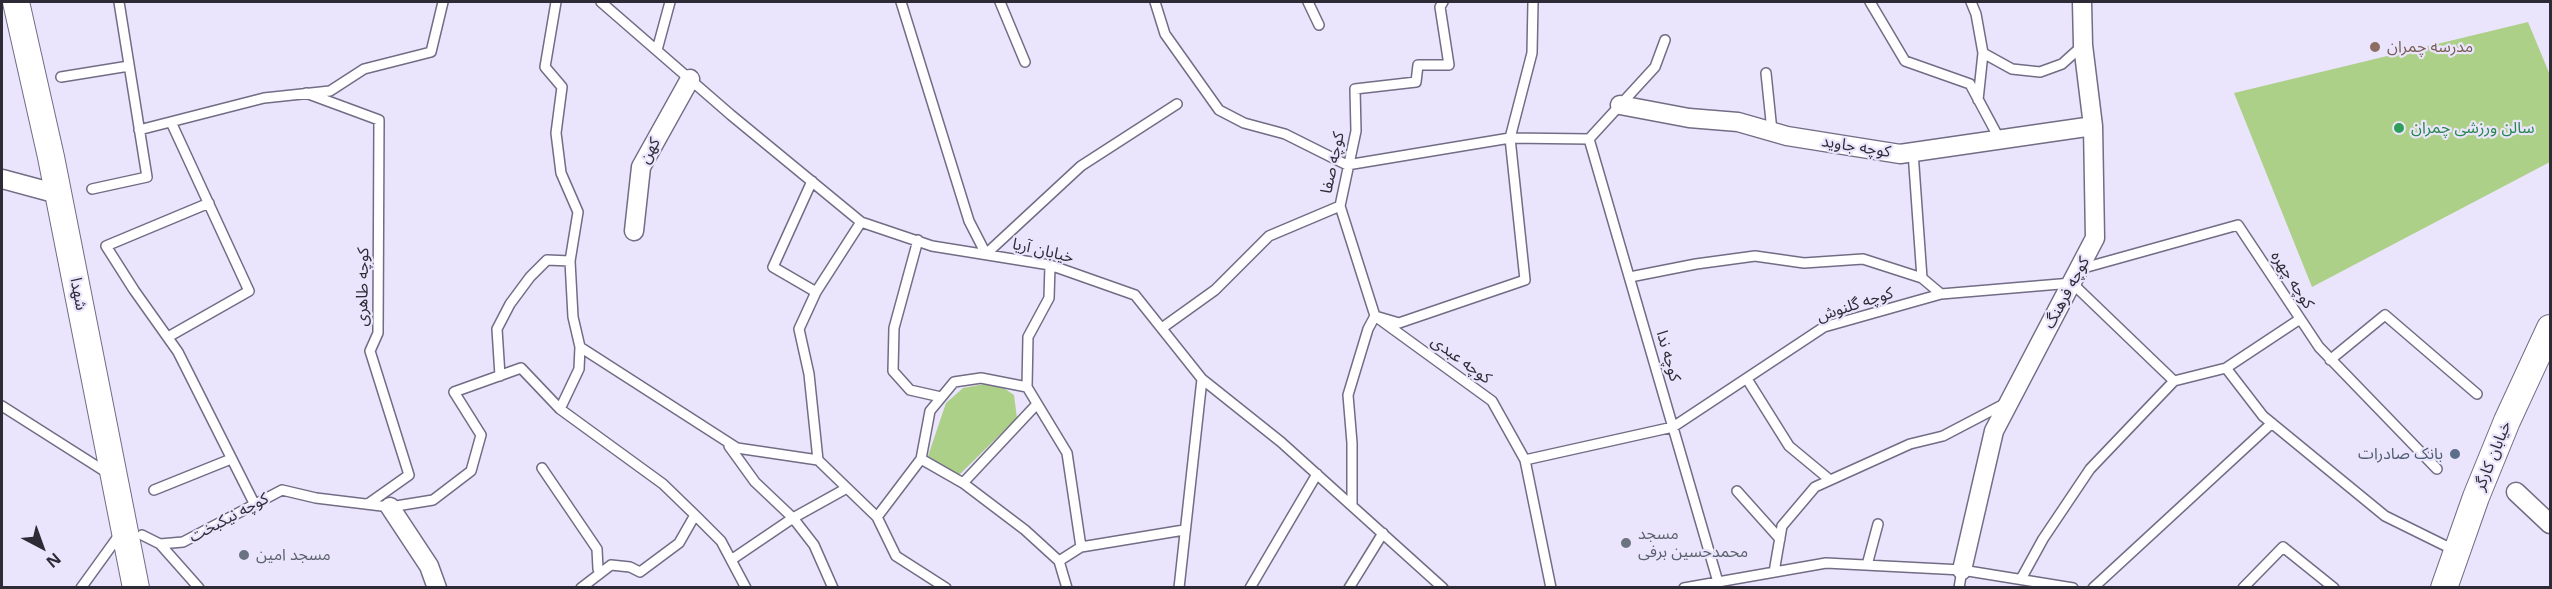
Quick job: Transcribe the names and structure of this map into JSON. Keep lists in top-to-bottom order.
{
  "streets": {
    "main road": ["شهدا", "خیابان کارگر"],
    "street": ["کوچه جاوید", "کهن", "کوچه فرهنگ"],
    "lane": [
      "کوچه صفا",
      "خیابان آریا",
      "کوچه چهره",
      "کوچه طاهری",
      "کوچه گلنوش",
      "کوچه ندا",
      "کوچه عبدی",
      "کوچه نیکبخت"
    ]
  },
  "crossings": [
    ["کوچه جاوید", "کوچه فرهنگ"],
    ["کهن", "خیابان آریا"],
    ["کوچه صفا", "خیابان آریا"],
    ["کوچه چهره", "کوچه فرهنگ"],
    ["کوچه چهره", "کوچه گلنوش"],
    ["کوچه طاهری", "کوچه نیکبخت"],
    ["کوچه فرهنگ", "کوچه گلنوش"],
    ["کوچه گلنوش", "کوچه ندا"],
    ["کوچه گلنوش", "کوچه عبدی"]
  ],
  "places": [
    "مدرسه چمران",
    "سالن ورزشی چمران",
    "بانک صادرات",
    "مسجد محمدحسین برفی",
    "مسجد امین"
  ],
  "north": "bottom right"
}
